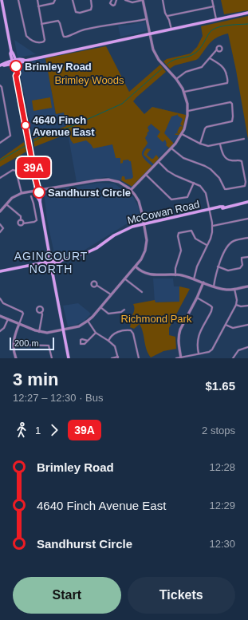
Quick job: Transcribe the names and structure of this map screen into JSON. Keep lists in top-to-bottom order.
{
  "streets": {
    "main road": ["McCowan Road"]
  },
  "districts": ["AGINCOURT NORTH"],
  "parks": ["Brimley Woods", "Richmond Park"],
  "places": ["Brimley Road", "4640 Finch Avenue East", "Sandhurst Circle"],
  "lines": ["bus line 39A"],
  "scale_bar": "200 m",
  "page": {
    "on_map": "39A",
    "scale": "200 m",
    "heading": ["3 min", "12:27 – 12:30 · Bus", "$1.65"],
    "legs": ["1", "39A", "2 stops"],
    "list": [
      {
        "name": "Brimley Road",
        "value": "12:28"
      },
      {
        "name": "4640 Finch Avenue East",
        "value": "12:29"
      },
      {
        "name": "Sandhurst Circle",
        "value": "12:30"
      }
    ],
    "buttons": ["Start", "Tickets"]
  }
}
